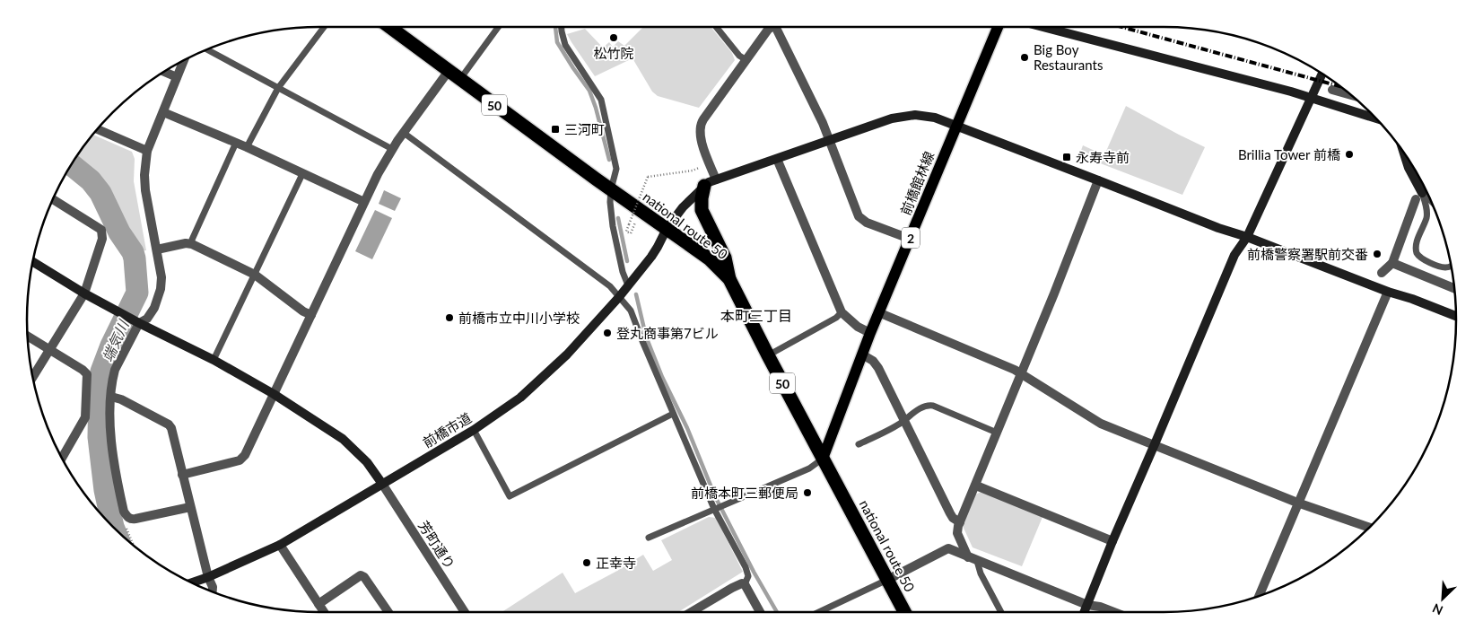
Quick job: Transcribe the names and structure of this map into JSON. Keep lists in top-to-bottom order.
{
  "streets": {
    "highway": ["50", "national route 50"],
    "main road": ["前橋館林線", "2"],
    "street": ["前橋市道", "芳町通り"]
  },
  "crossings": [
    ["前橋館林線", "national route 50"],
    ["national route 50", "前橋市道"],
    ["前橋市道", "芳町通り"]
  ],
  "districts": ["本町三丁目"],
  "water": ["端気川"],
  "places": {
    "other": [
      "松竹院",
      "Big Boy Restaurants",
      "Brillia Tower 前橋",
      "前橋警察署駅前交番",
      "前橋市立中川小学校",
      "登丸商事第7ビル",
      "前橋本町三郵便局",
      "正幸寺"
    ],
    "transit": ["三河町", "永寿寺前"]
  },
  "north": "bottom left"
}
